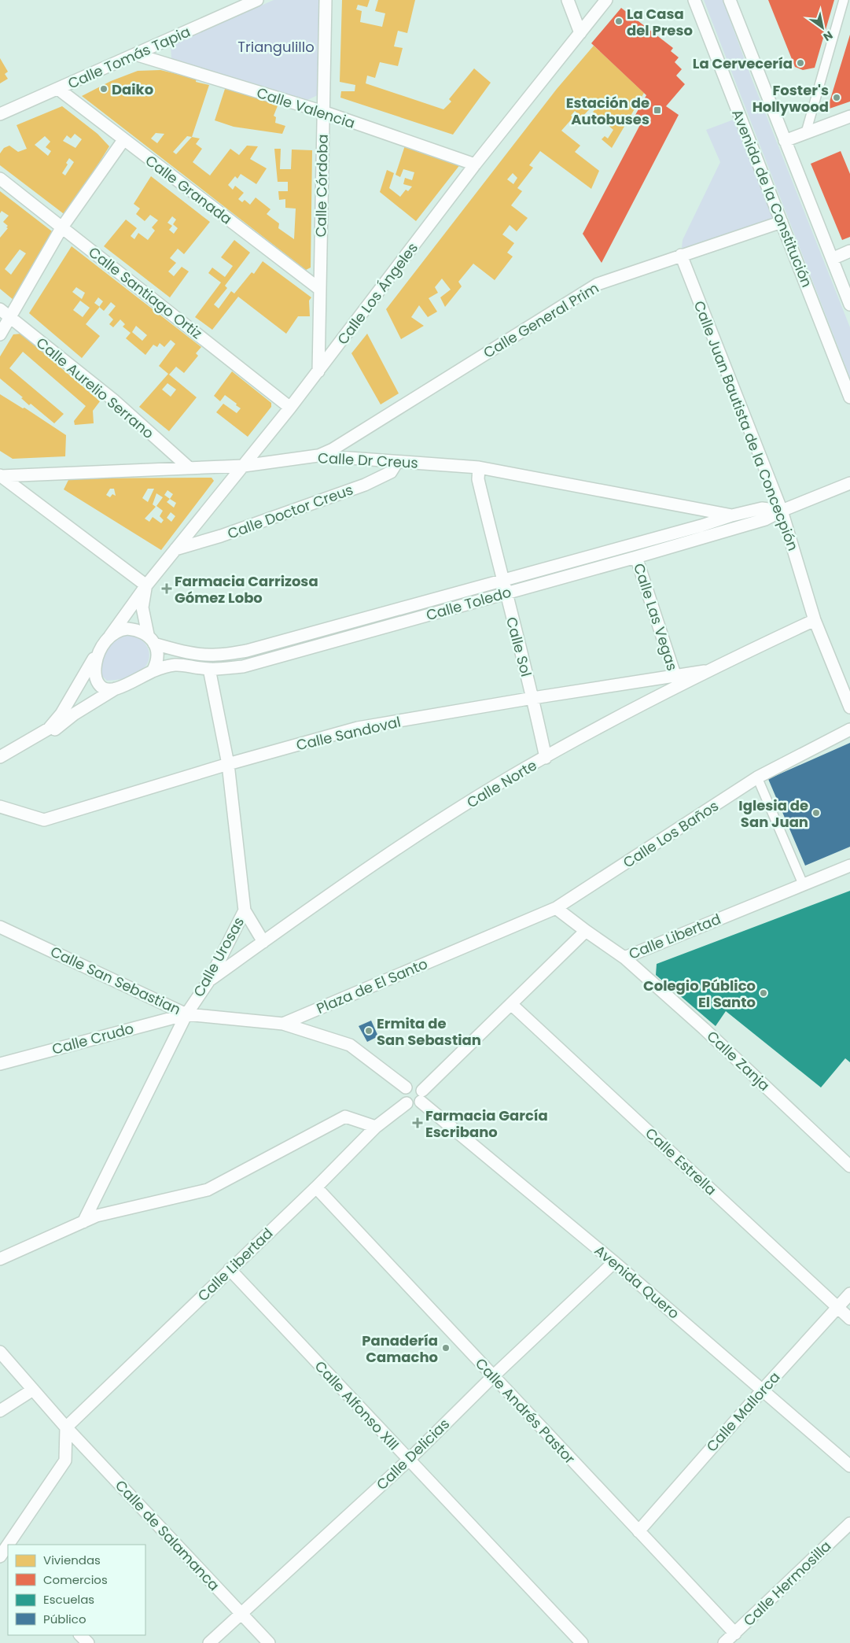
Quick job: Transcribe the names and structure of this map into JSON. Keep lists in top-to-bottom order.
{
  "streets": {
    "street": [
      "Calle Tomás Tapia",
      "Calle Valencia",
      "Calle Córdoba",
      "Calle Granada",
      "Avenida de la Constitución",
      "Calle Santiago Ortiz",
      "Calle Los Ángeles",
      "Calle General Prim",
      "Calle Aurelio Serrano",
      "Calle Juan Bautista de la Concecpión",
      "Calle Dr Creus",
      "Calle Doctor Creus",
      "Calle Toledo",
      "Calle Las Vegas",
      "Calle Sol",
      "Calle Sandoval",
      "Calle Norte",
      "Calle Los Baños",
      "Calle Libertad",
      "Calle Urosas",
      "Calle San Sebastian",
      "Plaza de El Santo",
      "Calle Crudo",
      "Calle Zanja",
      "Calle Estrella",
      "Avenida Quero",
      "Calle Alfonso XIII",
      "Calle Andrés Pastor",
      "Calle Mallorca",
      "Calle Delicias",
      "Calle de Salamanca",
      "Calle Hermosilla"
    ]
  },
  "crossings": [
    ["Calle Tomás Tapia", "Calle Valencia"],
    ["Calle Tomás Tapia", "Calle Granada"],
    ["Calle Valencia", "Calle Córdoba"],
    ["Calle Valencia", "Calle Los Ángeles"],
    ["Calle Córdoba", "Calle Granada"],
    ["Calle Córdoba", "Calle Los Ángeles"],
    ["Avenida de la Constitución", "Calle General Prim"],
    ["Calle Santiago Ortiz", "Calle Los Ángeles"],
    ["Calle Los Ángeles", "Calle Dr Creus"],
    ["Calle Los Ángeles", "Calle Doctor Creus"],
    ["Calle Los Ángeles", "Calle Toledo"],
    ["Calle General Prim", "Calle Juan Bautista de la Concecpión"],
    ["Calle General Prim", "Calle Dr Creus"],
    ["Calle Aurelio Serrano", "Calle Dr Creus"],
    ["Calle Juan Bautista de la Concecpión", "Calle Toledo"],
    ["Calle Juan Bautista de la Concecpión", "Calle Norte"],
    ["Calle Dr Creus", "Calle Doctor Creus"],
    ["Calle Dr Creus", "Calle Toledo"],
    ["Calle Dr Creus", "Calle Sol"],
    ["Calle Toledo", "Calle Las Vegas"],
    ["Calle Toledo", "Calle Sol"],
    ["Calle Toledo", "Calle Urosas"],
    ["Calle Las Vegas", "Calle Sandoval"],
    ["Calle Sol", "Calle Sandoval"],
    ["Calle Sol", "Calle Norte"],
    ["Calle Sandoval", "Calle Norte"],
    ["Calle Sandoval", "Calle Urosas"],
    ["Calle Norte", "Calle Urosas"],
    ["Calle Los Baños", "Plaza de El Santo"],
    ["Calle Libertad", "Plaza de El Santo"],
    ["Calle Libertad", "Calle Zanja"],
    ["Calle Libertad", "Avenida Quero"],
    ["Calle Libertad", "Calle Alfonso XIII"],
    ["Calle Libertad", "Calle Andrés Pastor"],
    ["Calle Libertad", "Calle de Salamanca"],
    ["Calle Urosas", "Calle San Sebastian"],
    ["Calle Urosas", "Calle Crudo"],
    ["Calle San Sebastian", "Plaza de El Santo"],
    ["Calle San Sebastian", "Calle Crudo"],
    ["Plaza de El Santo", "Avenida Quero"],
    ["Calle Estrella", "Calle Mallorca"],
    ["Avenida Quero", "Calle Mallorca"],
    ["Avenida Quero", "Calle Delicias"],
    ["Calle Alfonso XIII", "Calle Delicias"],
    ["Calle Andrés Pastor", "Calle Mallorca"],
    ["Calle Andrés Pastor", "Calle Delicias"],
    ["Calle Andrés Pastor", "Calle Hermosilla"],
    ["Calle Delicias", "Calle de Salamanca"]
  ],
  "parks": ["Triangulillo"],
  "places": {
    "other": [
      "La Casa del Preso",
      "La Cervecería",
      "Daiko",
      "Foster's Hollywood",
      "Iglesia de San Juan",
      "Colegio Público El Santo",
      "Ermita de San Sebastian",
      "Panadería Camacho"
    ],
    "transit": ["Estación de Autobuses"],
    "health": ["Farmacia Carrizosa Gómez Lobo", "Farmacia García Escribano"]
  },
  "legend": [
    "Viviendas",
    "Comercios",
    "Escuelas",
    "Público"
  ],
  "north": "bottom right"
}
